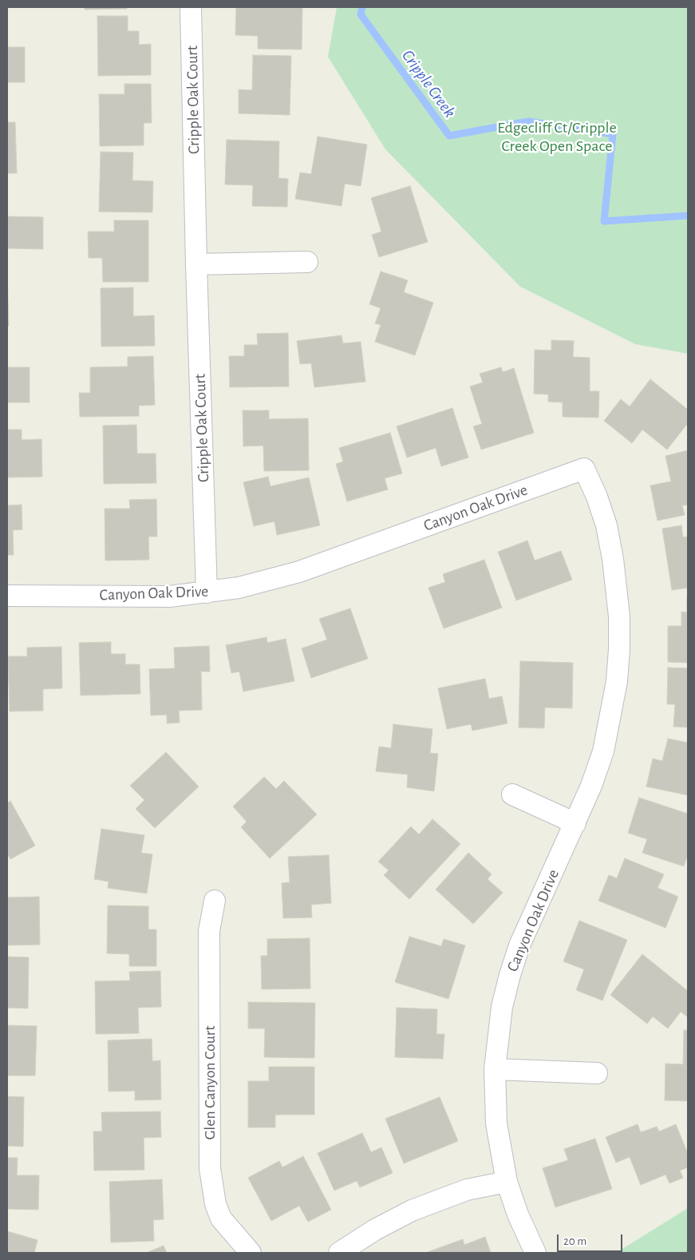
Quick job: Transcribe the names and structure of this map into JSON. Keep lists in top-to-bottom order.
{
  "streets": {
    "street": ["Cripple Oak Court", "Canyon Oak Drive", "Glen Canyon Court"]
  },
  "crossings": [
    ["Cripple Oak Court", "Canyon Oak Drive"]
  ],
  "water": ["Cripple Creek"],
  "parks": ["Edgecliff Ct/Cripple Creek Open Space"],
  "scale_bar": "20 m"
}
